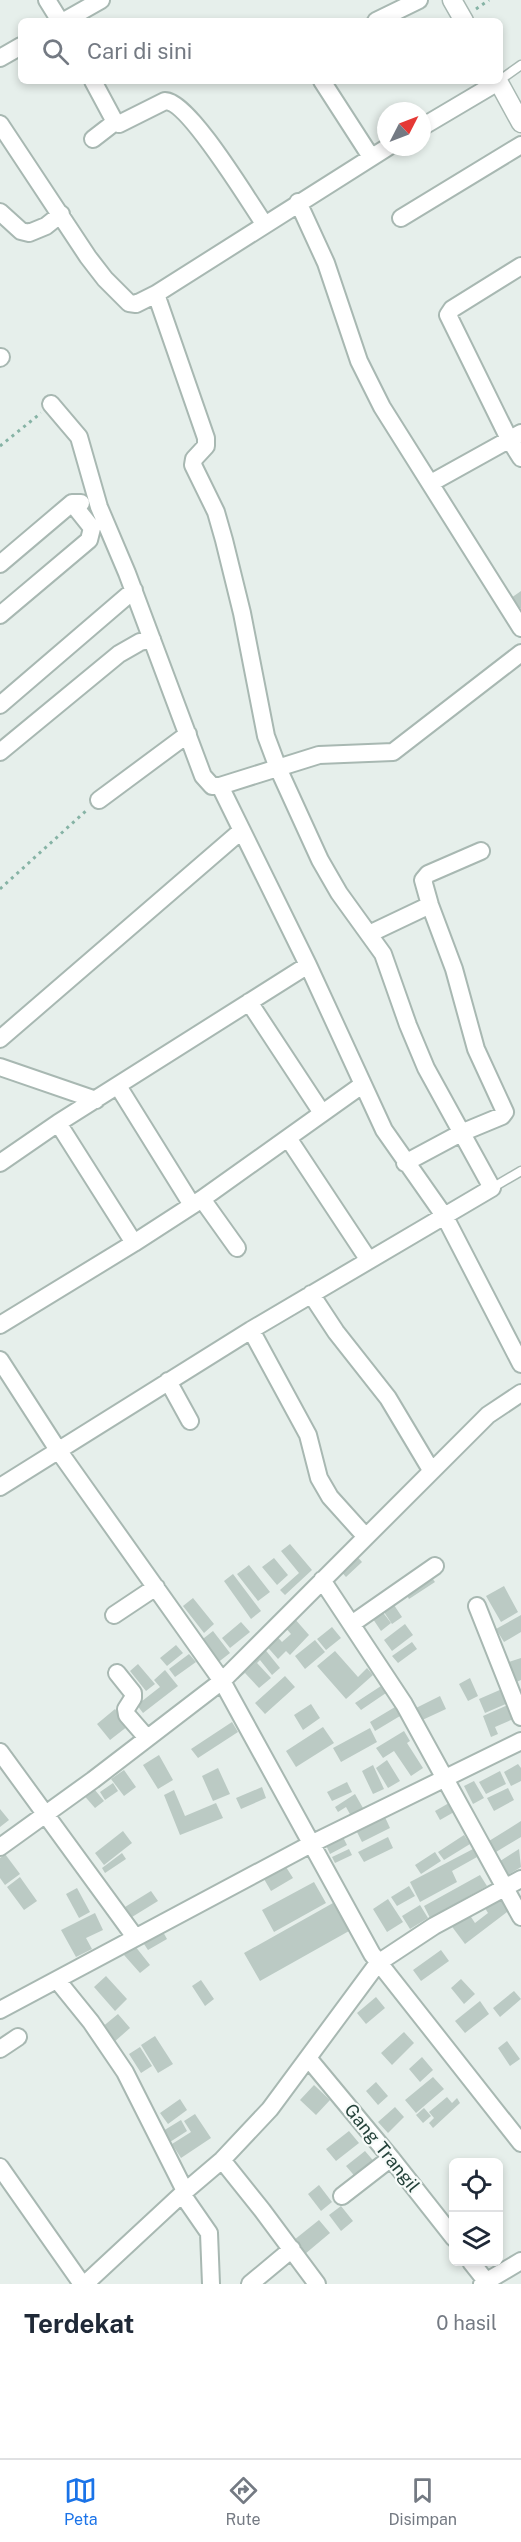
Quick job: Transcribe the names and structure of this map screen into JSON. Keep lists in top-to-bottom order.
{
  "streets": {
    "street": ["Gang Trangil"]
  },
  "north": "top right",
  "page": {
    "search": "Cari di sini",
    "heading": ["Terdekat", "0 hasil"],
    "nav": ["Peta", "Rute", "Disimpan"]
  }
}
